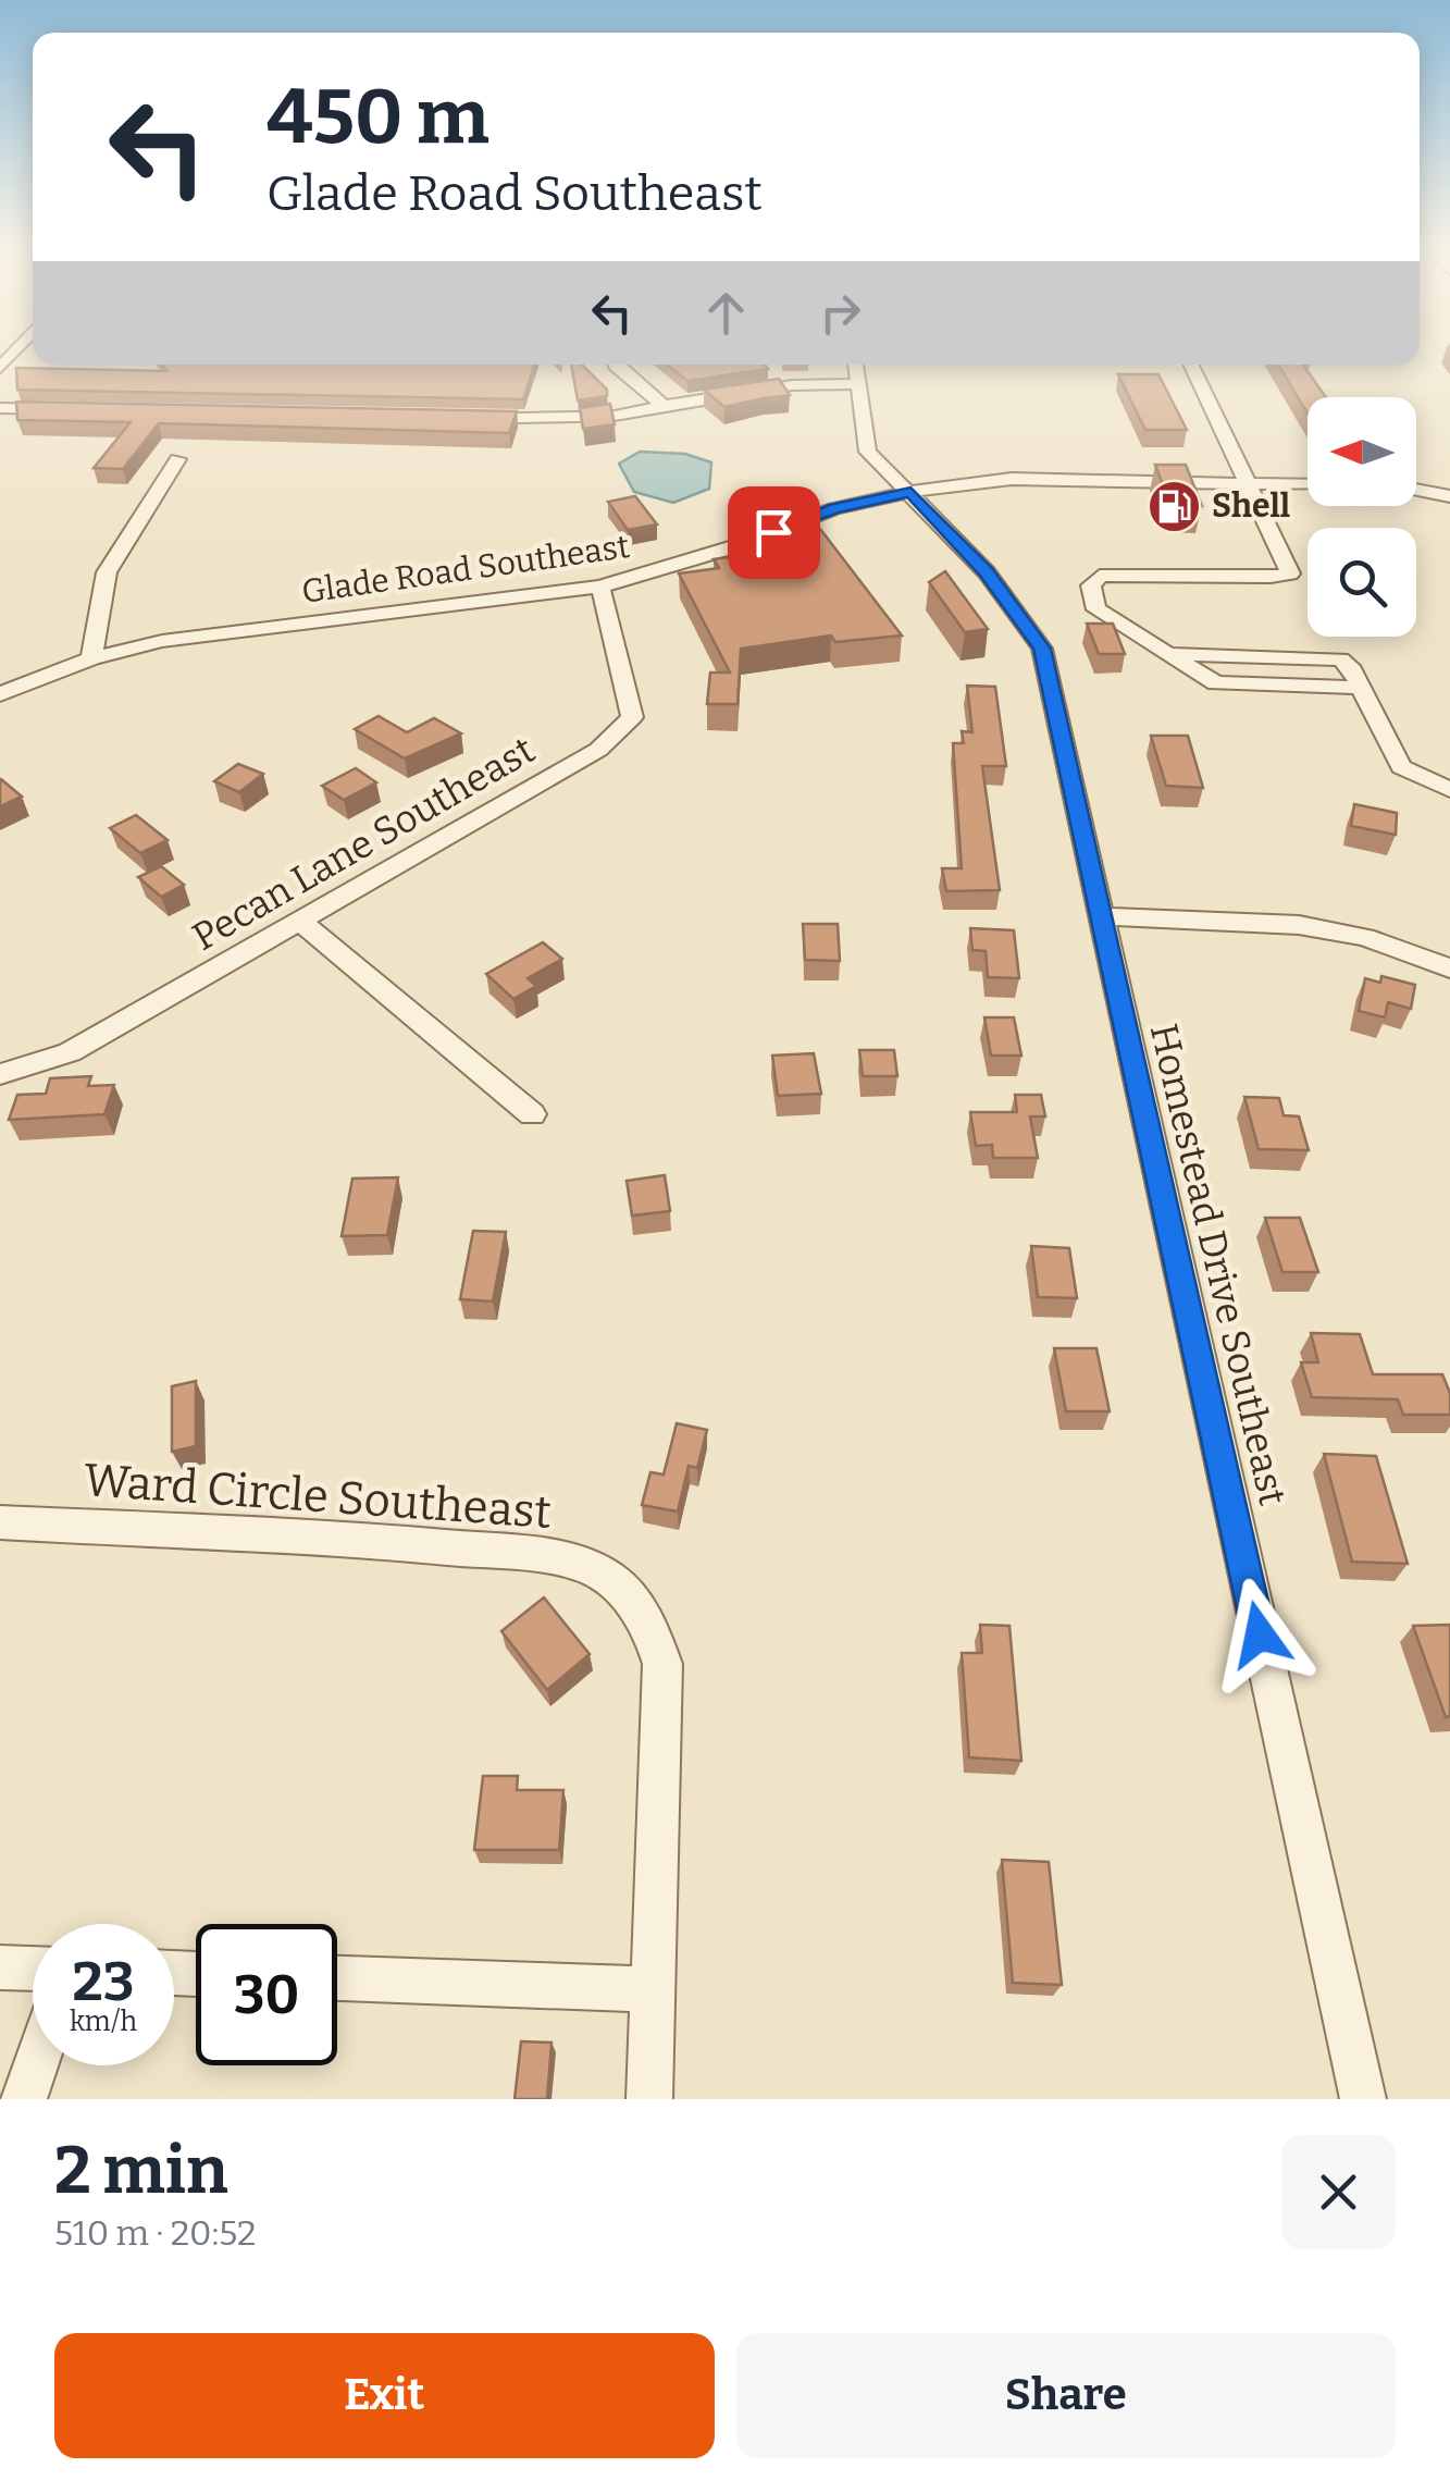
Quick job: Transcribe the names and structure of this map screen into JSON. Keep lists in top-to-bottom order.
{
  "streets": {
    "street": [
      "Glade Road Southeast",
      "Pecan Lane Southeast",
      "Homestead Drive Southeast",
      "Ward Circle Southeast"
    ]
  },
  "crossings": [
    ["Glade Road Southeast", "Pecan Lane Southeast"],
    ["Glade Road Southeast", "Homestead Drive Southeast"]
  ],
  "places": {
    "fuel station": ["Shell"]
  },
  "north": "left",
  "page": {
    "turn": ["450 m", "Glade Road Southeast"],
    "speed": "23 km/h",
    "limit": "30",
    "heading": ["2 min", "510 m · 20:52"],
    "buttons": ["Exit", "Share"]
  }
}
